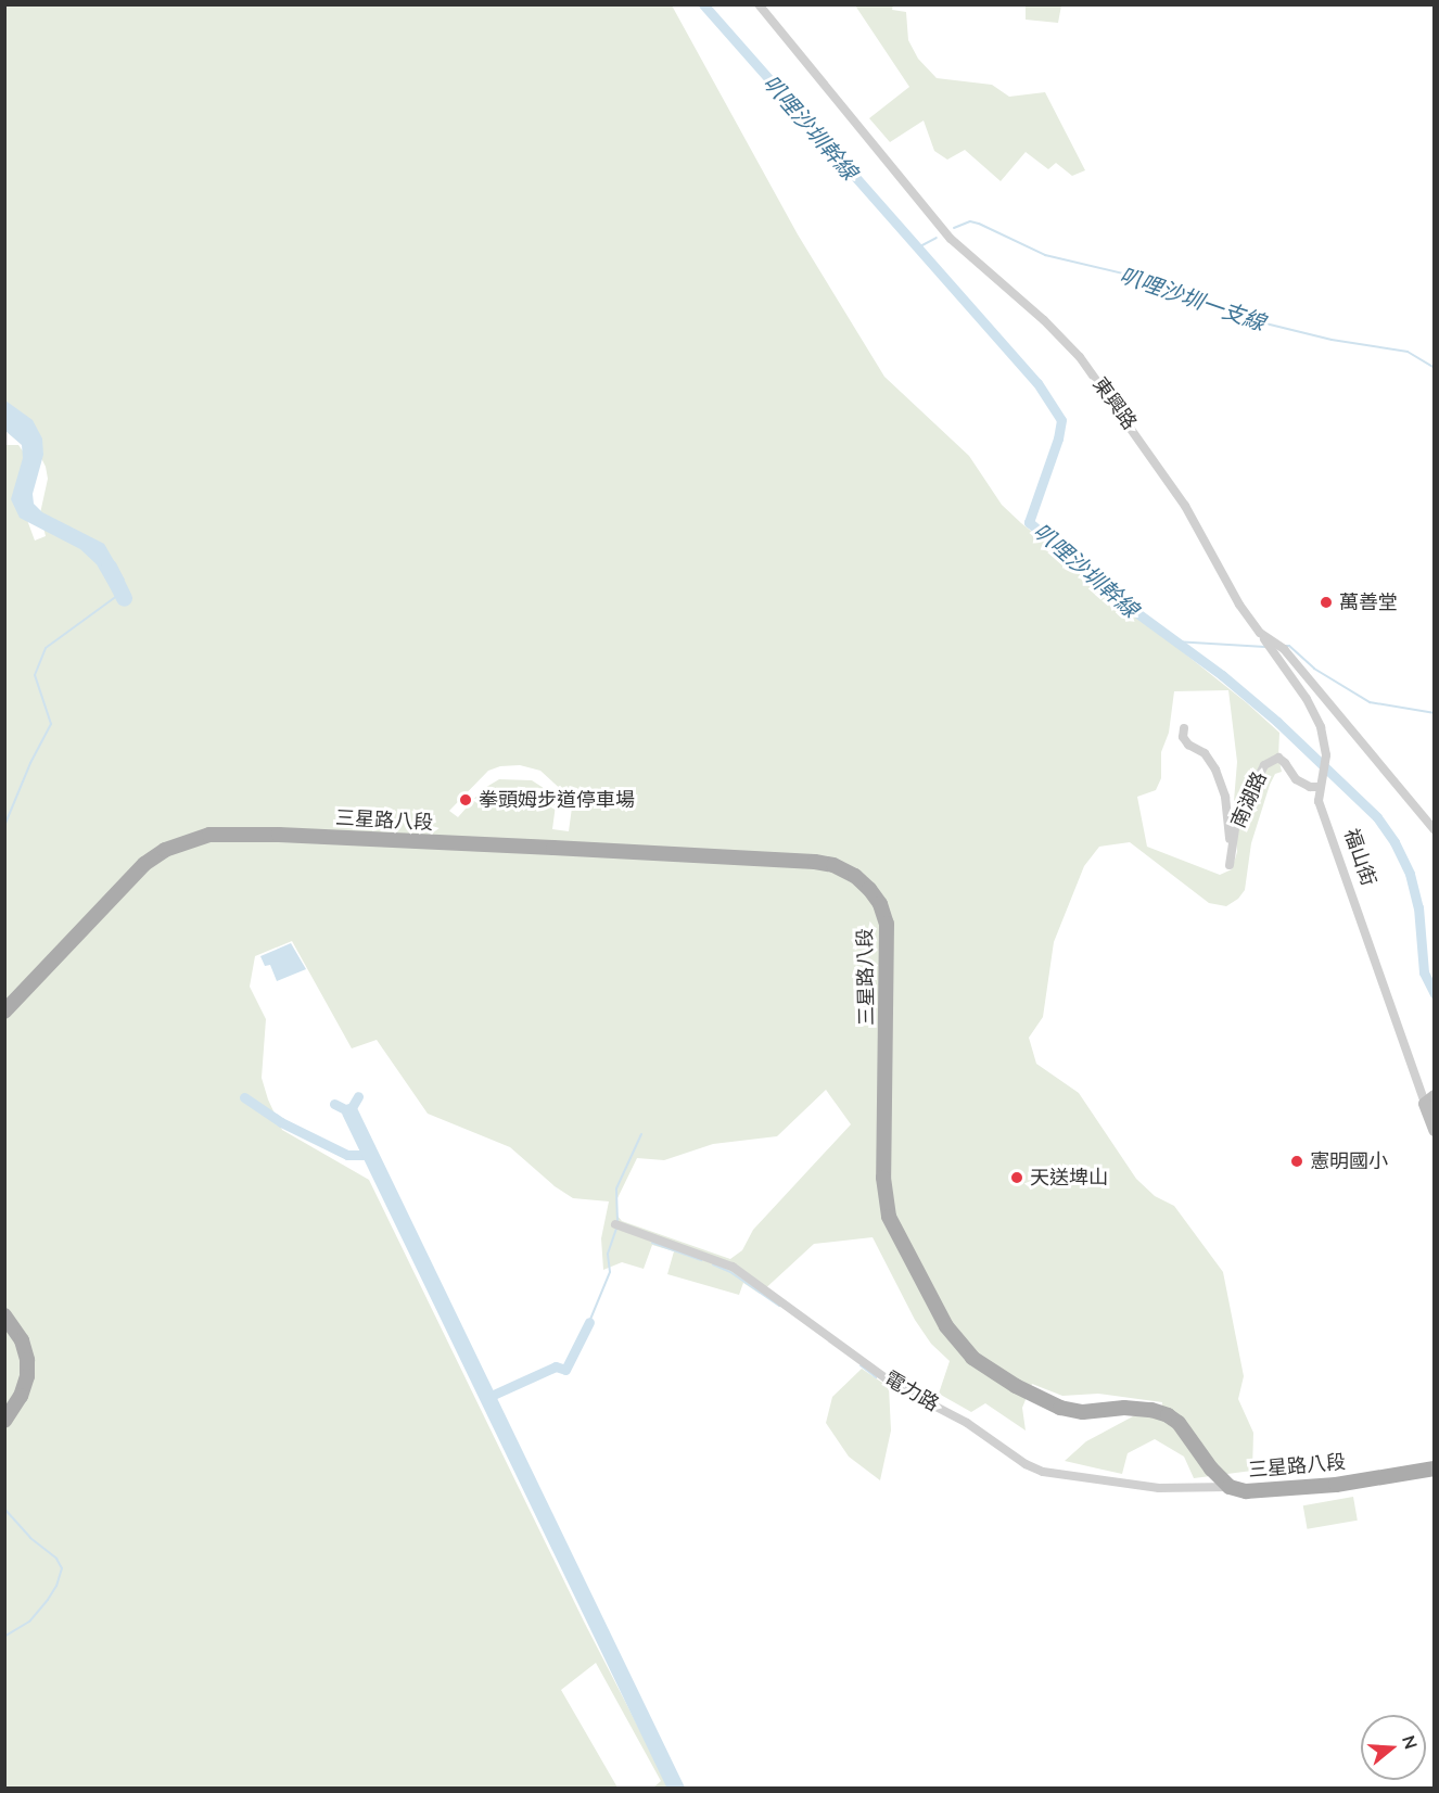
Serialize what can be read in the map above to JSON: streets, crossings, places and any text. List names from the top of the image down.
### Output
{
  "streets": {
    "main road": ["三星路八段"],
    "street": [
      "東興路",
      "南湖路",
      "福山街",
      "電力路"
    ]
  },
  "crossings": [
    ["東興路", "福山街"],
    ["南湖路", "福山街"],
    ["三星路八段", "電力路"]
  ],
  "water": ["叭哩沙圳幹線", "叭哩沙圳一支線"],
  "places": [
    "萬善堂",
    "拳頭姆步道停車場",
    "憲明國小",
    "天送埤山"
  ],
  "north": "right"
}
